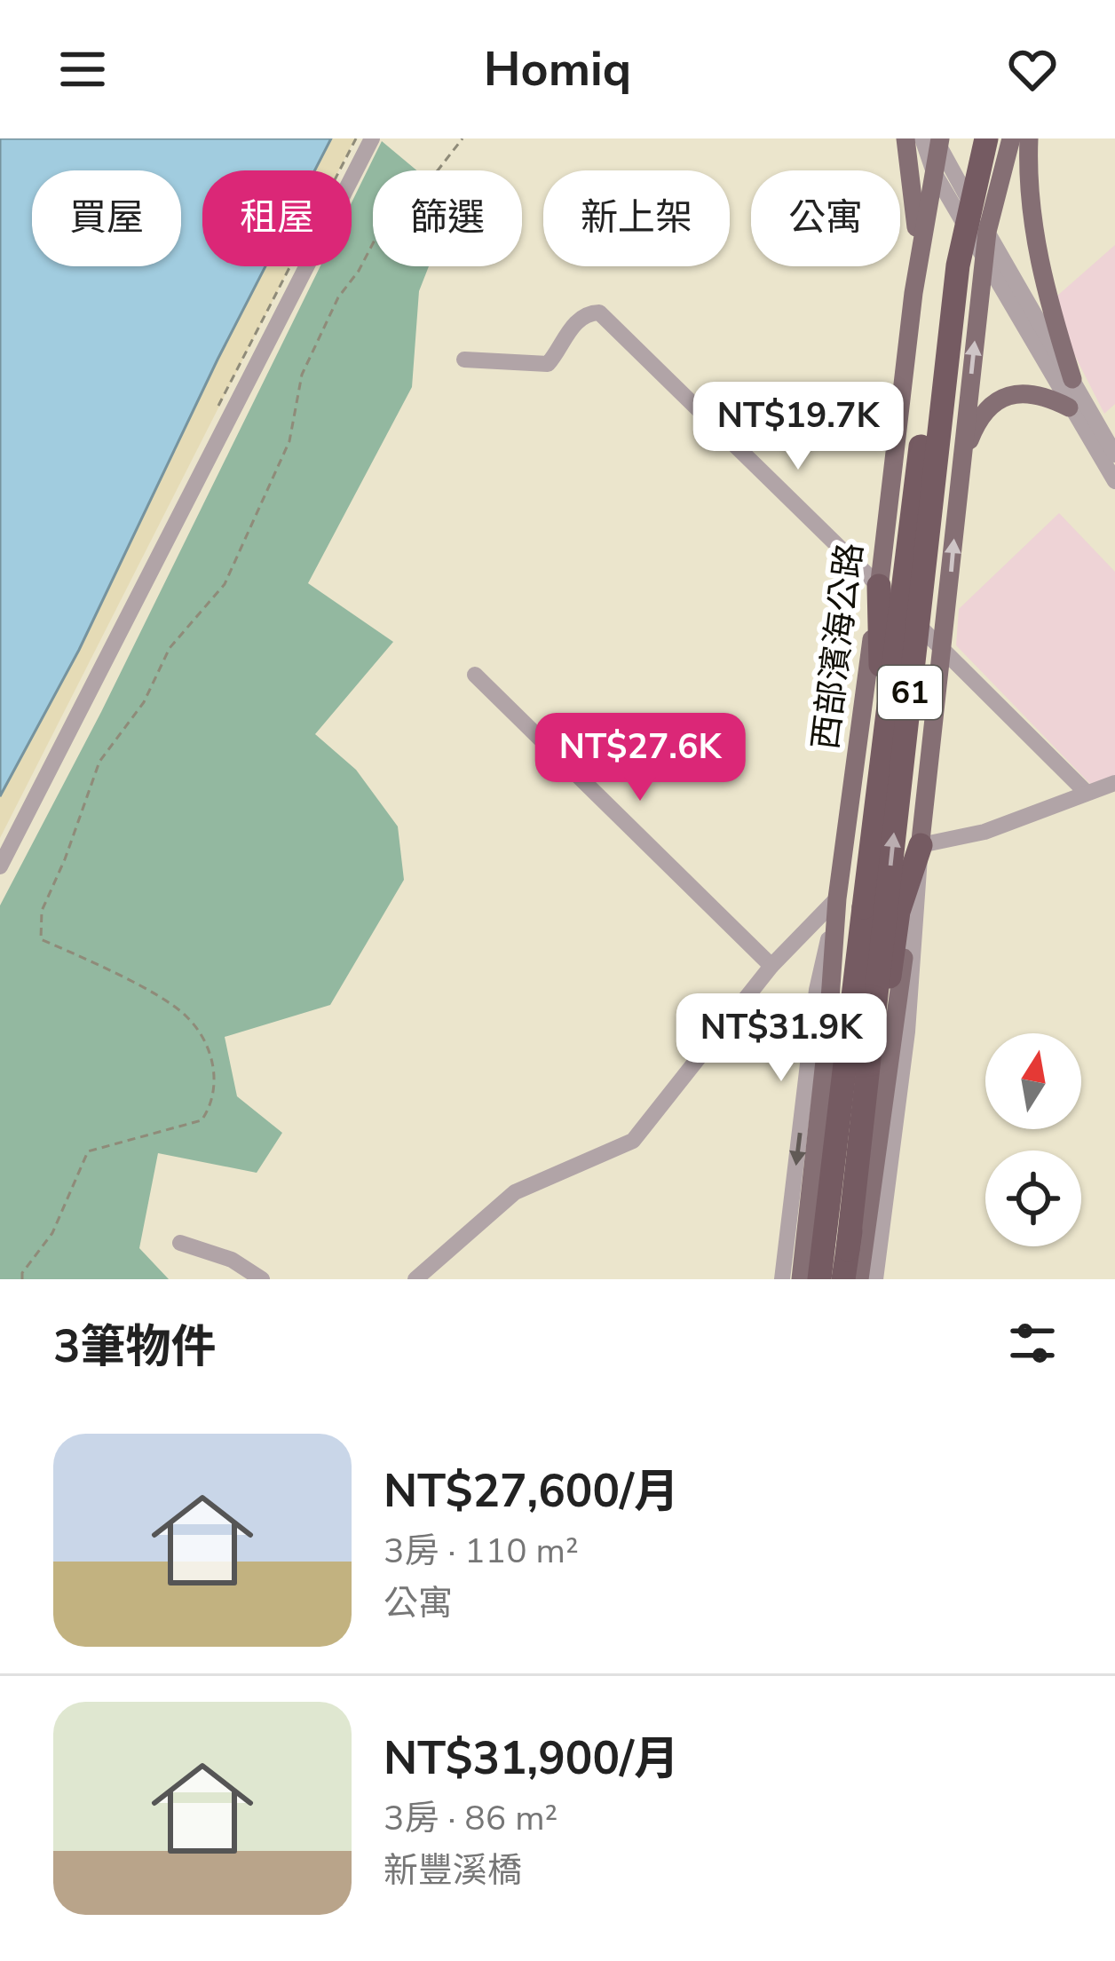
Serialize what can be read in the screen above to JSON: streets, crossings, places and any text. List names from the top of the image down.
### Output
{
  "streets": {
    "highway": ["61"],
    "main road": ["西部濱海公路"]
  },
  "north": "top",
  "page": {
    "header": "Homiq",
    "chip": [
      "買屋",
      "租屋",
      "篩選",
      "新上架",
      "公寓"
    ],
    "price": ["NT$19.7K", "NT$27.6K", "NT$31.9K"],
    "heading": "3筆物件",
    "list": [
      {
        "name": "NT$27,600/月",
        "note": "3房 · 110 m² · 公寓"
      },
      {
        "name": "NT$31,900/月",
        "note": "3房 · 86 m² · 新豐溪橋"
      }
    ]
  }
}
